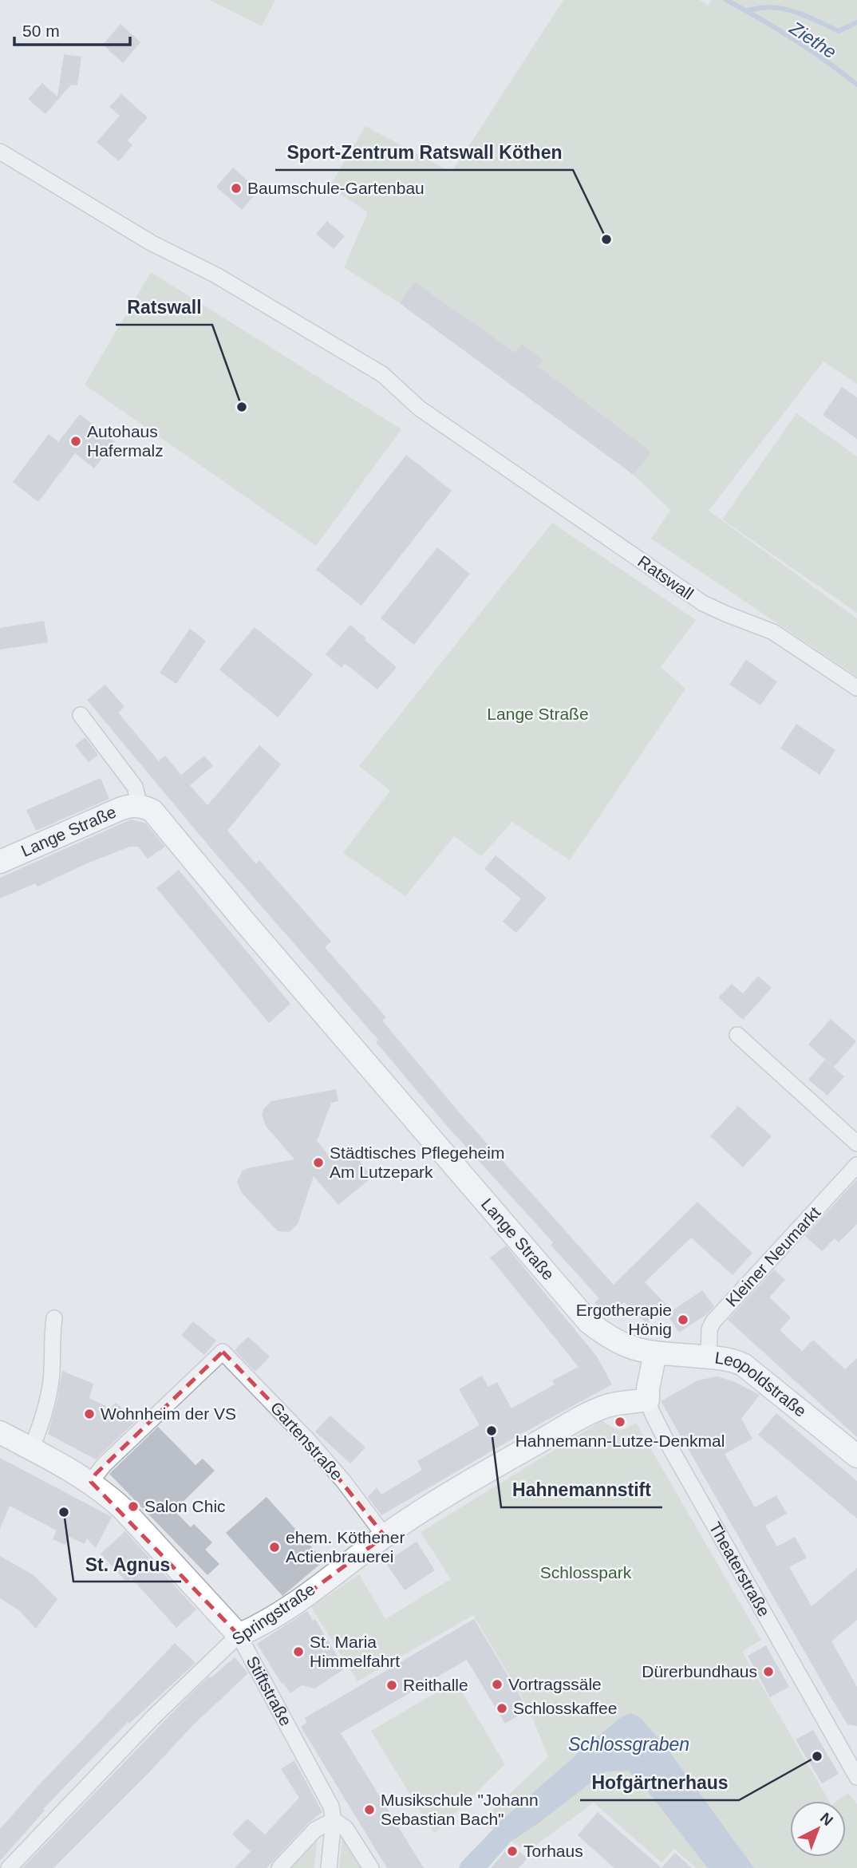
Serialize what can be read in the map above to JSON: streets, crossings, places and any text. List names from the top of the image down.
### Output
{
  "streets": {
    "main road": [
      "Lange Straße",
      "Leopoldstraße",
      "Theaterstraße",
      "Springstraße",
      "Stiftstraße"
    ],
    "street": ["Ratswall", "Kleiner Neumarkt", "Gartenstraße"]
  },
  "crossings": [
    ["Lange Straße", "Leopoldstraße"],
    ["Lange Straße", "Theaterstraße"],
    ["Kleiner Neumarkt", "Leopoldstraße"],
    ["Leopoldstraße", "Theaterstraße"],
    ["Gartenstraße", "Springstraße"],
    ["Gartenstraße", "Stiftstraße"],
    ["Theaterstraße", "Springstraße"],
    ["Springstraße", "Stiftstraße"]
  ],
  "water": ["Ziethe", "Schlossgraben"],
  "parks": ["Lange Straße", "Schlosspark"],
  "places": [
    "Baumschule-Gartenbau",
    "Sport-Zentrum Ratswall Köthen",
    "Ratswall",
    "Autohaus Hafermalz",
    "Städtisches Pflegeheim Am Lutzepark",
    "Ergotherapie Hönig",
    "Wohnheim der VS",
    "Hahnemann-Lutze-Denkmal",
    "Hahnemannstift",
    "Salon Chic",
    "St. Agnus",
    "ehem. Köthener Actienbrauerei",
    "St. Maria Himmelfahrt",
    "Dürerbundhaus",
    "Vortragssäle",
    "Reithalle",
    "Schlosskaffee",
    "Hofgärtnerhaus",
    "Musikschule \"Johann Sebastian Bach\"",
    "Torhaus"
  ],
  "scale_bar": "50 m",
  "north": "top right"
}
